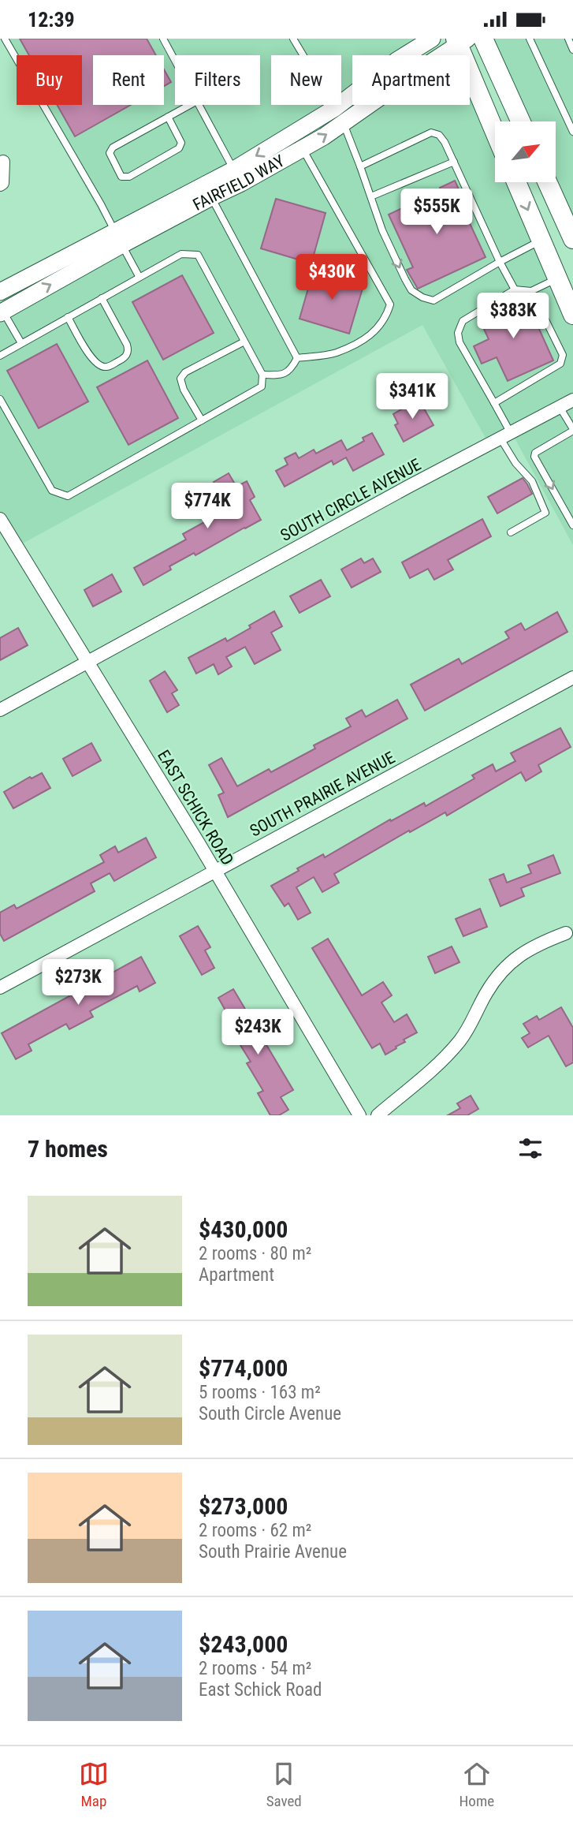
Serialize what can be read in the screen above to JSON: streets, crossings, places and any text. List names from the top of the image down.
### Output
{
  "streets": {
    "street": [
      "FAIRFIELD WAY",
      "SOUTH CIRCLE AVENUE",
      "SOUTH PRAIRIE AVENUE",
      "EAST SCHICK ROAD"
    ]
  },
  "crossings": [
    ["SOUTH CIRCLE AVENUE", "EAST SCHICK ROAD"],
    ["SOUTH PRAIRIE AVENUE", "EAST SCHICK ROAD"]
  ],
  "north": "top right",
  "page": {
    "status": "12:39",
    "chip": [
      "Buy",
      "Rent",
      "Filters",
      "New",
      "Apartment"
    ],
    "price": [
      "$555K",
      "$430K",
      "$383K",
      "$341K",
      "$774K",
      "$273K",
      "$243K"
    ],
    "heading": "7 homes",
    "list": [
      {
        "name": "$430,000",
        "note": "2 rooms · 80 m² · Apartment"
      },
      {
        "name": "$774,000",
        "note": "5 rooms · 163 m² · South Circle Avenue"
      },
      {
        "name": "$273,000",
        "note": "2 rooms · 62 m² · South Prairie Avenue"
      },
      {
        "name": "$243,000",
        "note": "2 rooms · 54 m² · East Schick Road"
      }
    ],
    "tabs": ["Map", "Saved", "Home"]
  }
}
